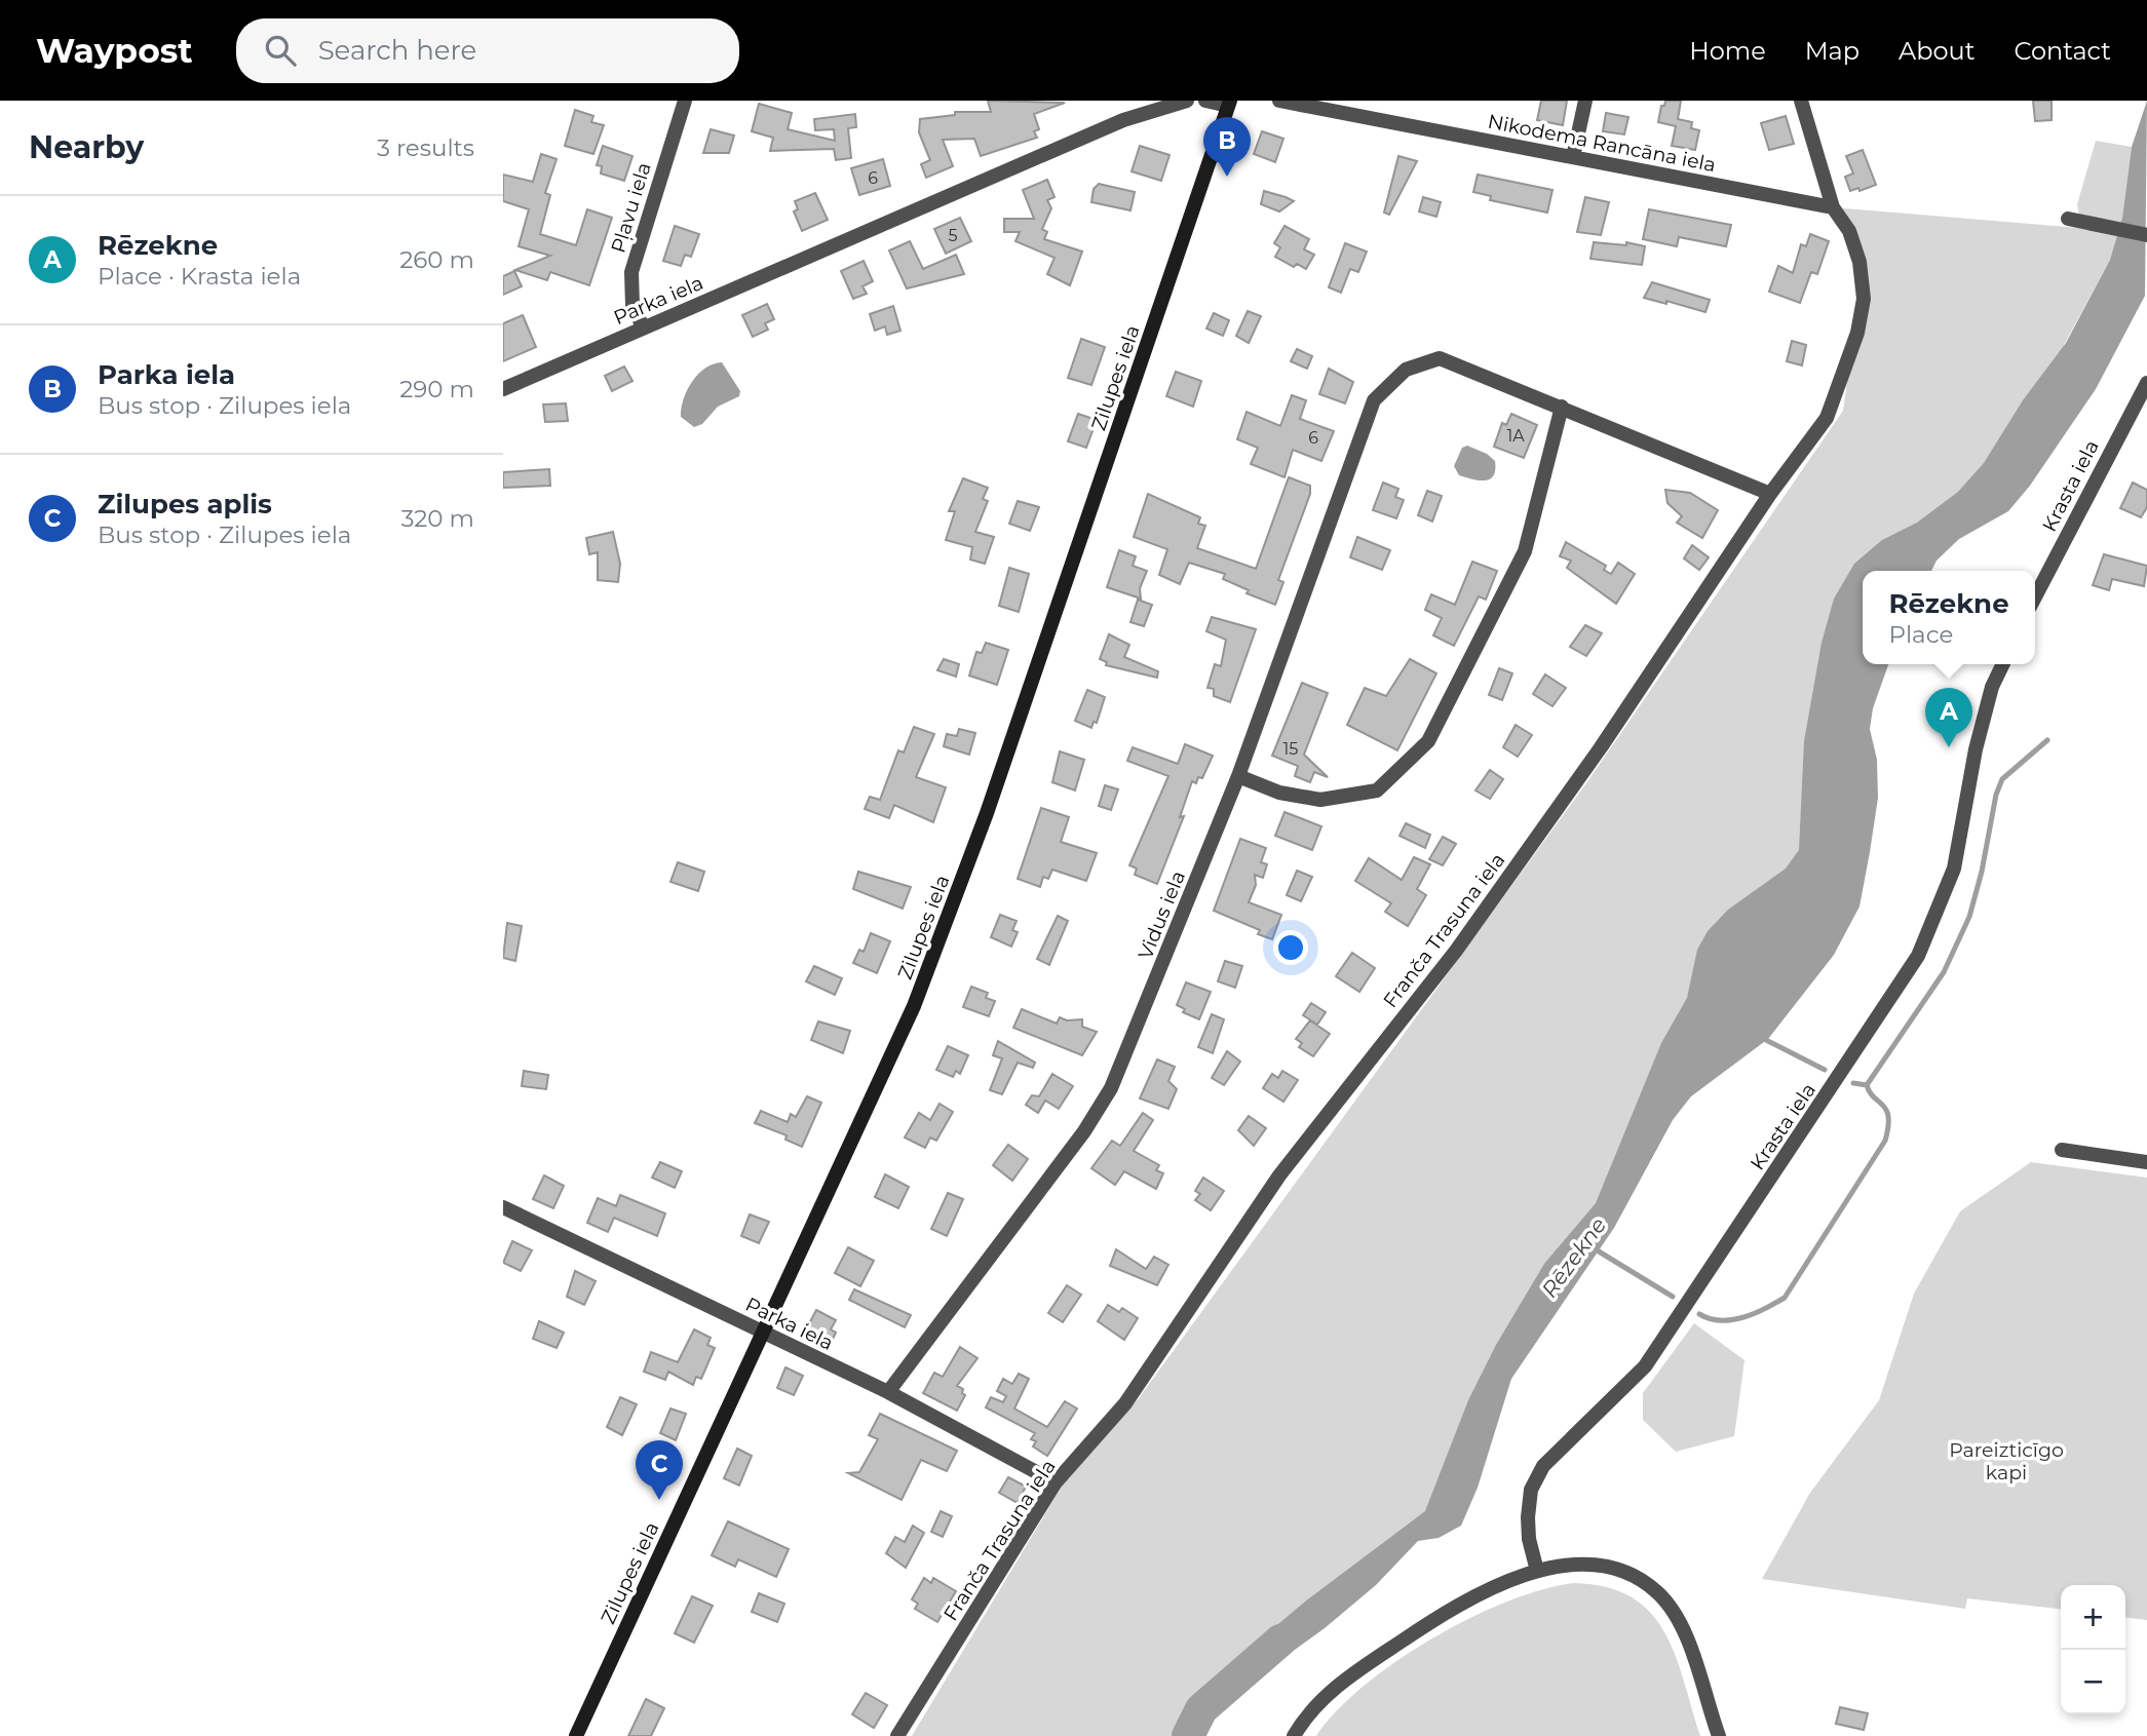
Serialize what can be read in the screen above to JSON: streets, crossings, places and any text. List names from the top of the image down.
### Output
{
  "streets": {
    "main road": ["Zilupes iela"],
    "street": [
      "Nikodema Rancāna iela",
      "Pļavu iela",
      "Parka iela",
      "Krasta iela",
      "Vidus iela",
      "Franča Trasuna iela"
    ]
  },
  "crossings": [
    ["Nikodema Rancāna iela", "Franča Trasuna iela"],
    ["Pļavu iela", "Parka iela"],
    ["Parka iela", "Zilupes iela"],
    ["Parka iela", "Vidus iela"],
    ["Parka iela", "Franča Trasuna iela"]
  ],
  "water": ["Rēzekne"],
  "parks": ["Pareizticīgo kapi"],
  "house_numbers": [
    "6",
    "5",
    "1A",
    "6",
    "15"
  ],
  "page": {
    "header": "Waypost",
    "search": "Search here",
    "nav": [
      "Home",
      "Map",
      "About",
      "Contact"
    ],
    "heading": ["Nearby", "3 results"],
    "pins": ["B", "A", "C"],
    "list": [
      {
        "mark": "A",
        "name": "Rēzekne",
        "note": "Place · Krasta iela",
        "value": "260 m"
      },
      {
        "mark": "B",
        "name": "Parka iela",
        "note": "Bus stop · Zilupes iela",
        "value": "290 m"
      },
      {
        "mark": "C",
        "name": "Zilupes aplis",
        "note": "Bus stop · Zilupes iela",
        "value": "320 m"
      }
    ],
    "popup": ["Rēzekne", "Place"],
    "map_buttons": ["+", "−"]
  }
}
